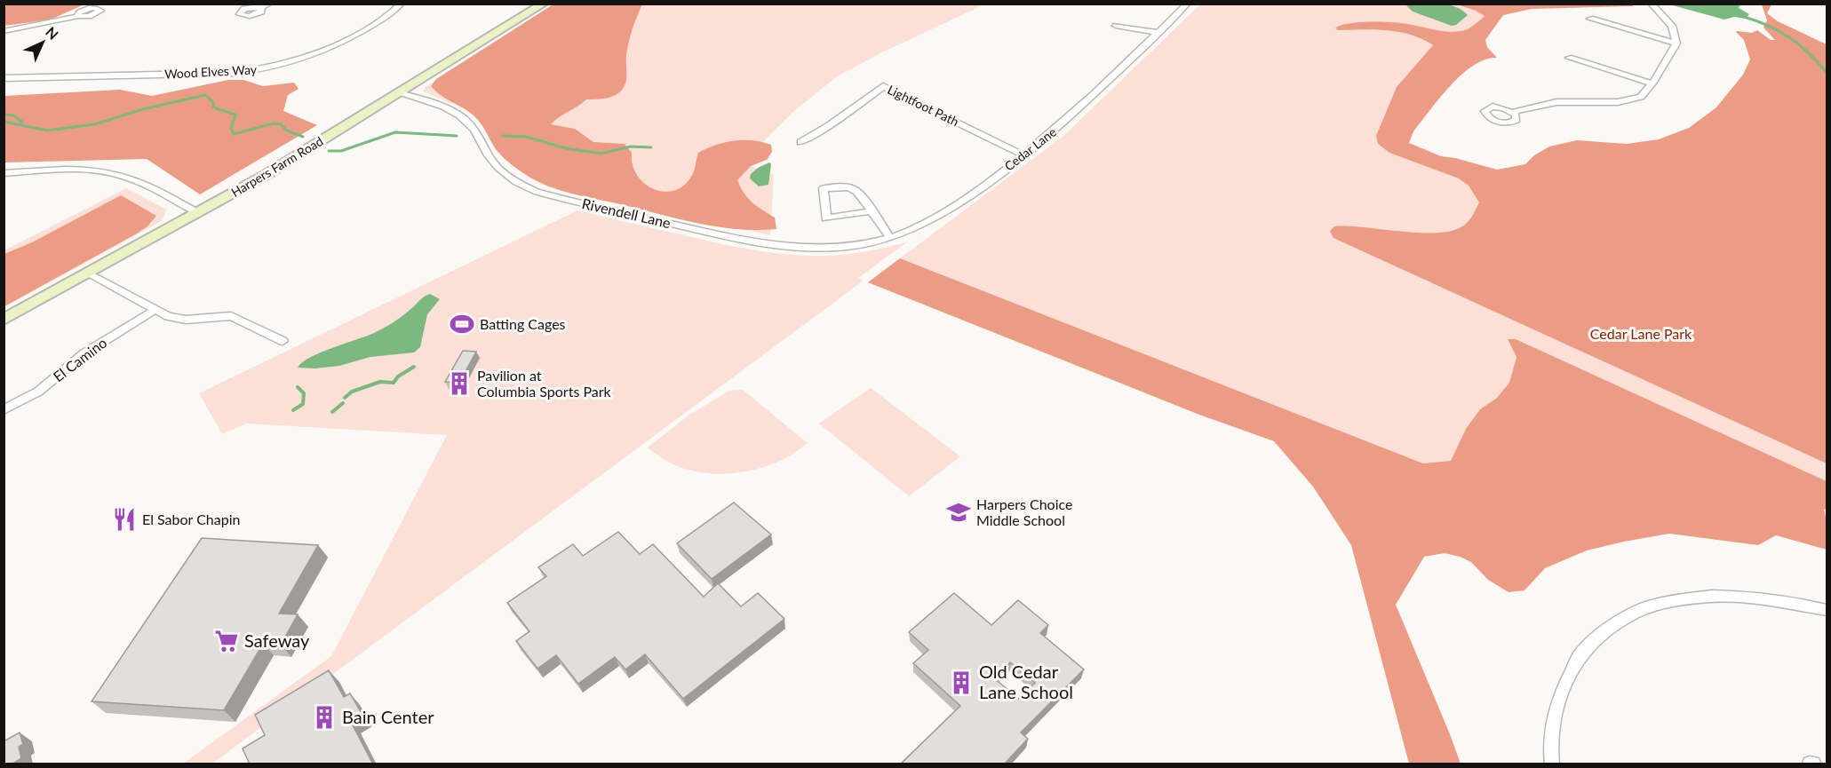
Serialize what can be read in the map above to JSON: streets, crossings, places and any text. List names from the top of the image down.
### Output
{
  "streets": {
    "main road": ["Harpers Farm Road"],
    "street": [
      "Wood Elves Way",
      "Lightfoot Path",
      "Cedar Lane",
      "Rivendell Lane",
      "El Camino"
    ]
  },
  "crossings": [
    ["Lightfoot Path", "Cedar Lane"],
    ["Cedar Lane", "Rivendell Lane"],
    ["Harpers Farm Road", "Rivendell Lane"]
  ],
  "parks": ["Cedar Lane Park"],
  "places": {
    "sports": ["Batting Cages"],
    "building": ["Pavilion at Columbia Sports Park", "Old Cedar Lane School", "Bain Center"],
    "school or university": ["Harpers Choice Middle School"],
    "restaurant": ["El Sabor Chapin"],
    "supermarket": ["Safeway"]
  },
  "north": "top right"
}
